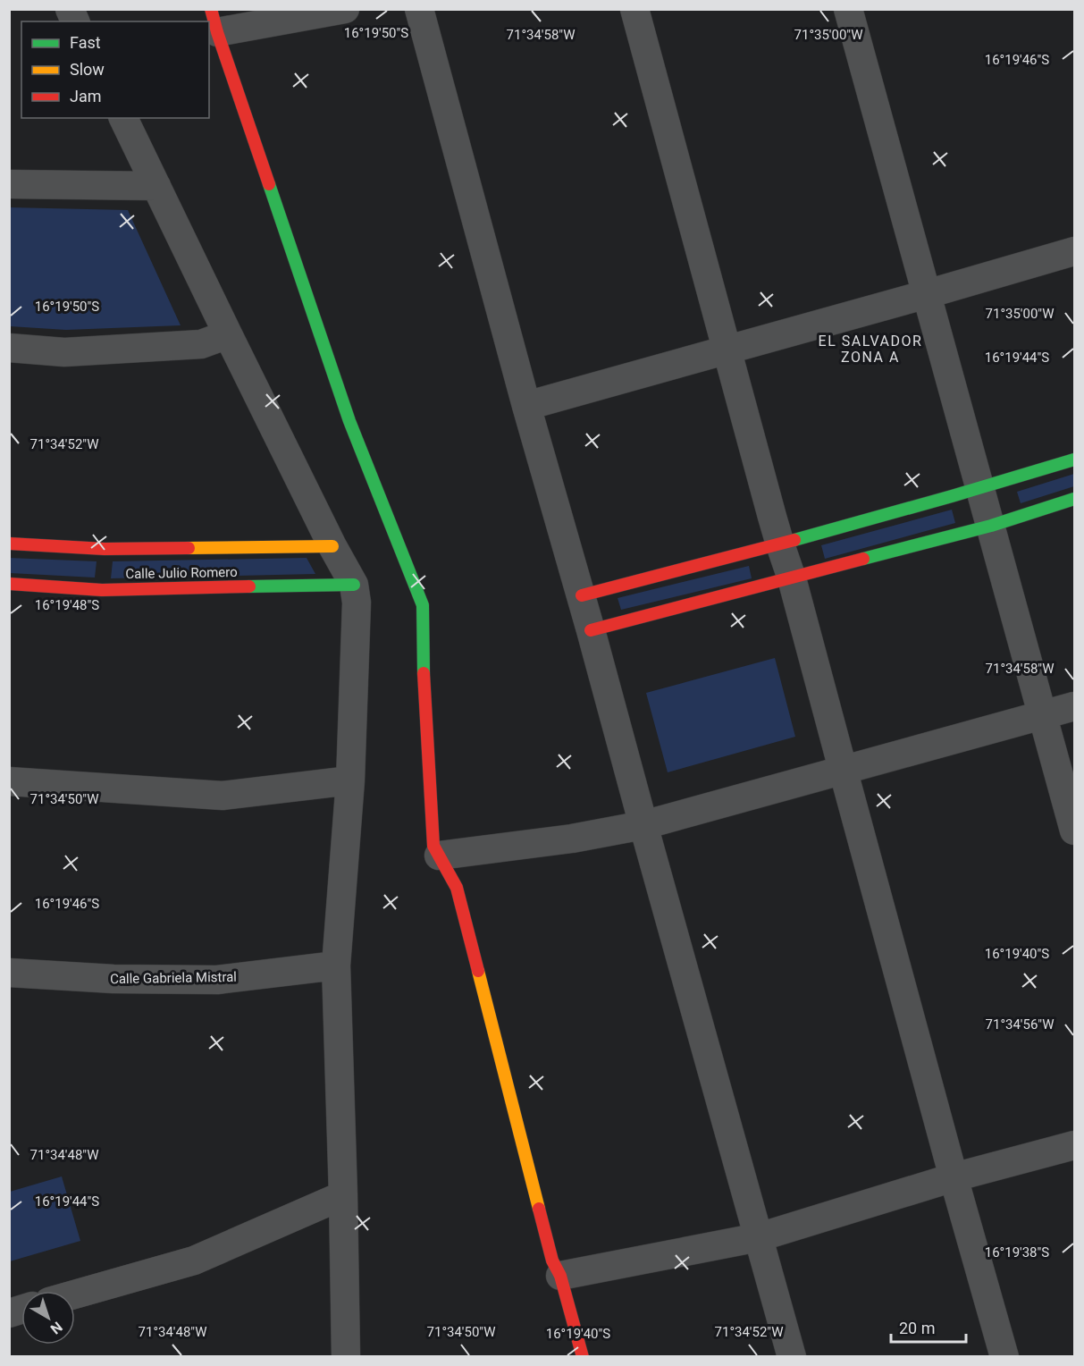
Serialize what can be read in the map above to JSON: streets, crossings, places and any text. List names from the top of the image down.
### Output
{
  "streets": {
    "street": ["Calle Julio Romero", "Calle Gabriela Mistral"]
  },
  "districts": ["EL SALVADOR ZONA A"],
  "legend": ["Fast", "Slow", "Jam"],
  "scale_bar": "20 m",
  "north": "bottom right",
  "coordinates": [
    "16°19'50\"S",
    "71°34'58\"W",
    "71°35'00\"W",
    "16°19'46\"S",
    "16°19'44\"S",
    "71°34'52\"W",
    "16°19'48\"S",
    "71°34'50\"W",
    "16°19'40\"S",
    "71°34'56\"W",
    "71°34'48\"W",
    "16°19'38\"S"
  ]
}
